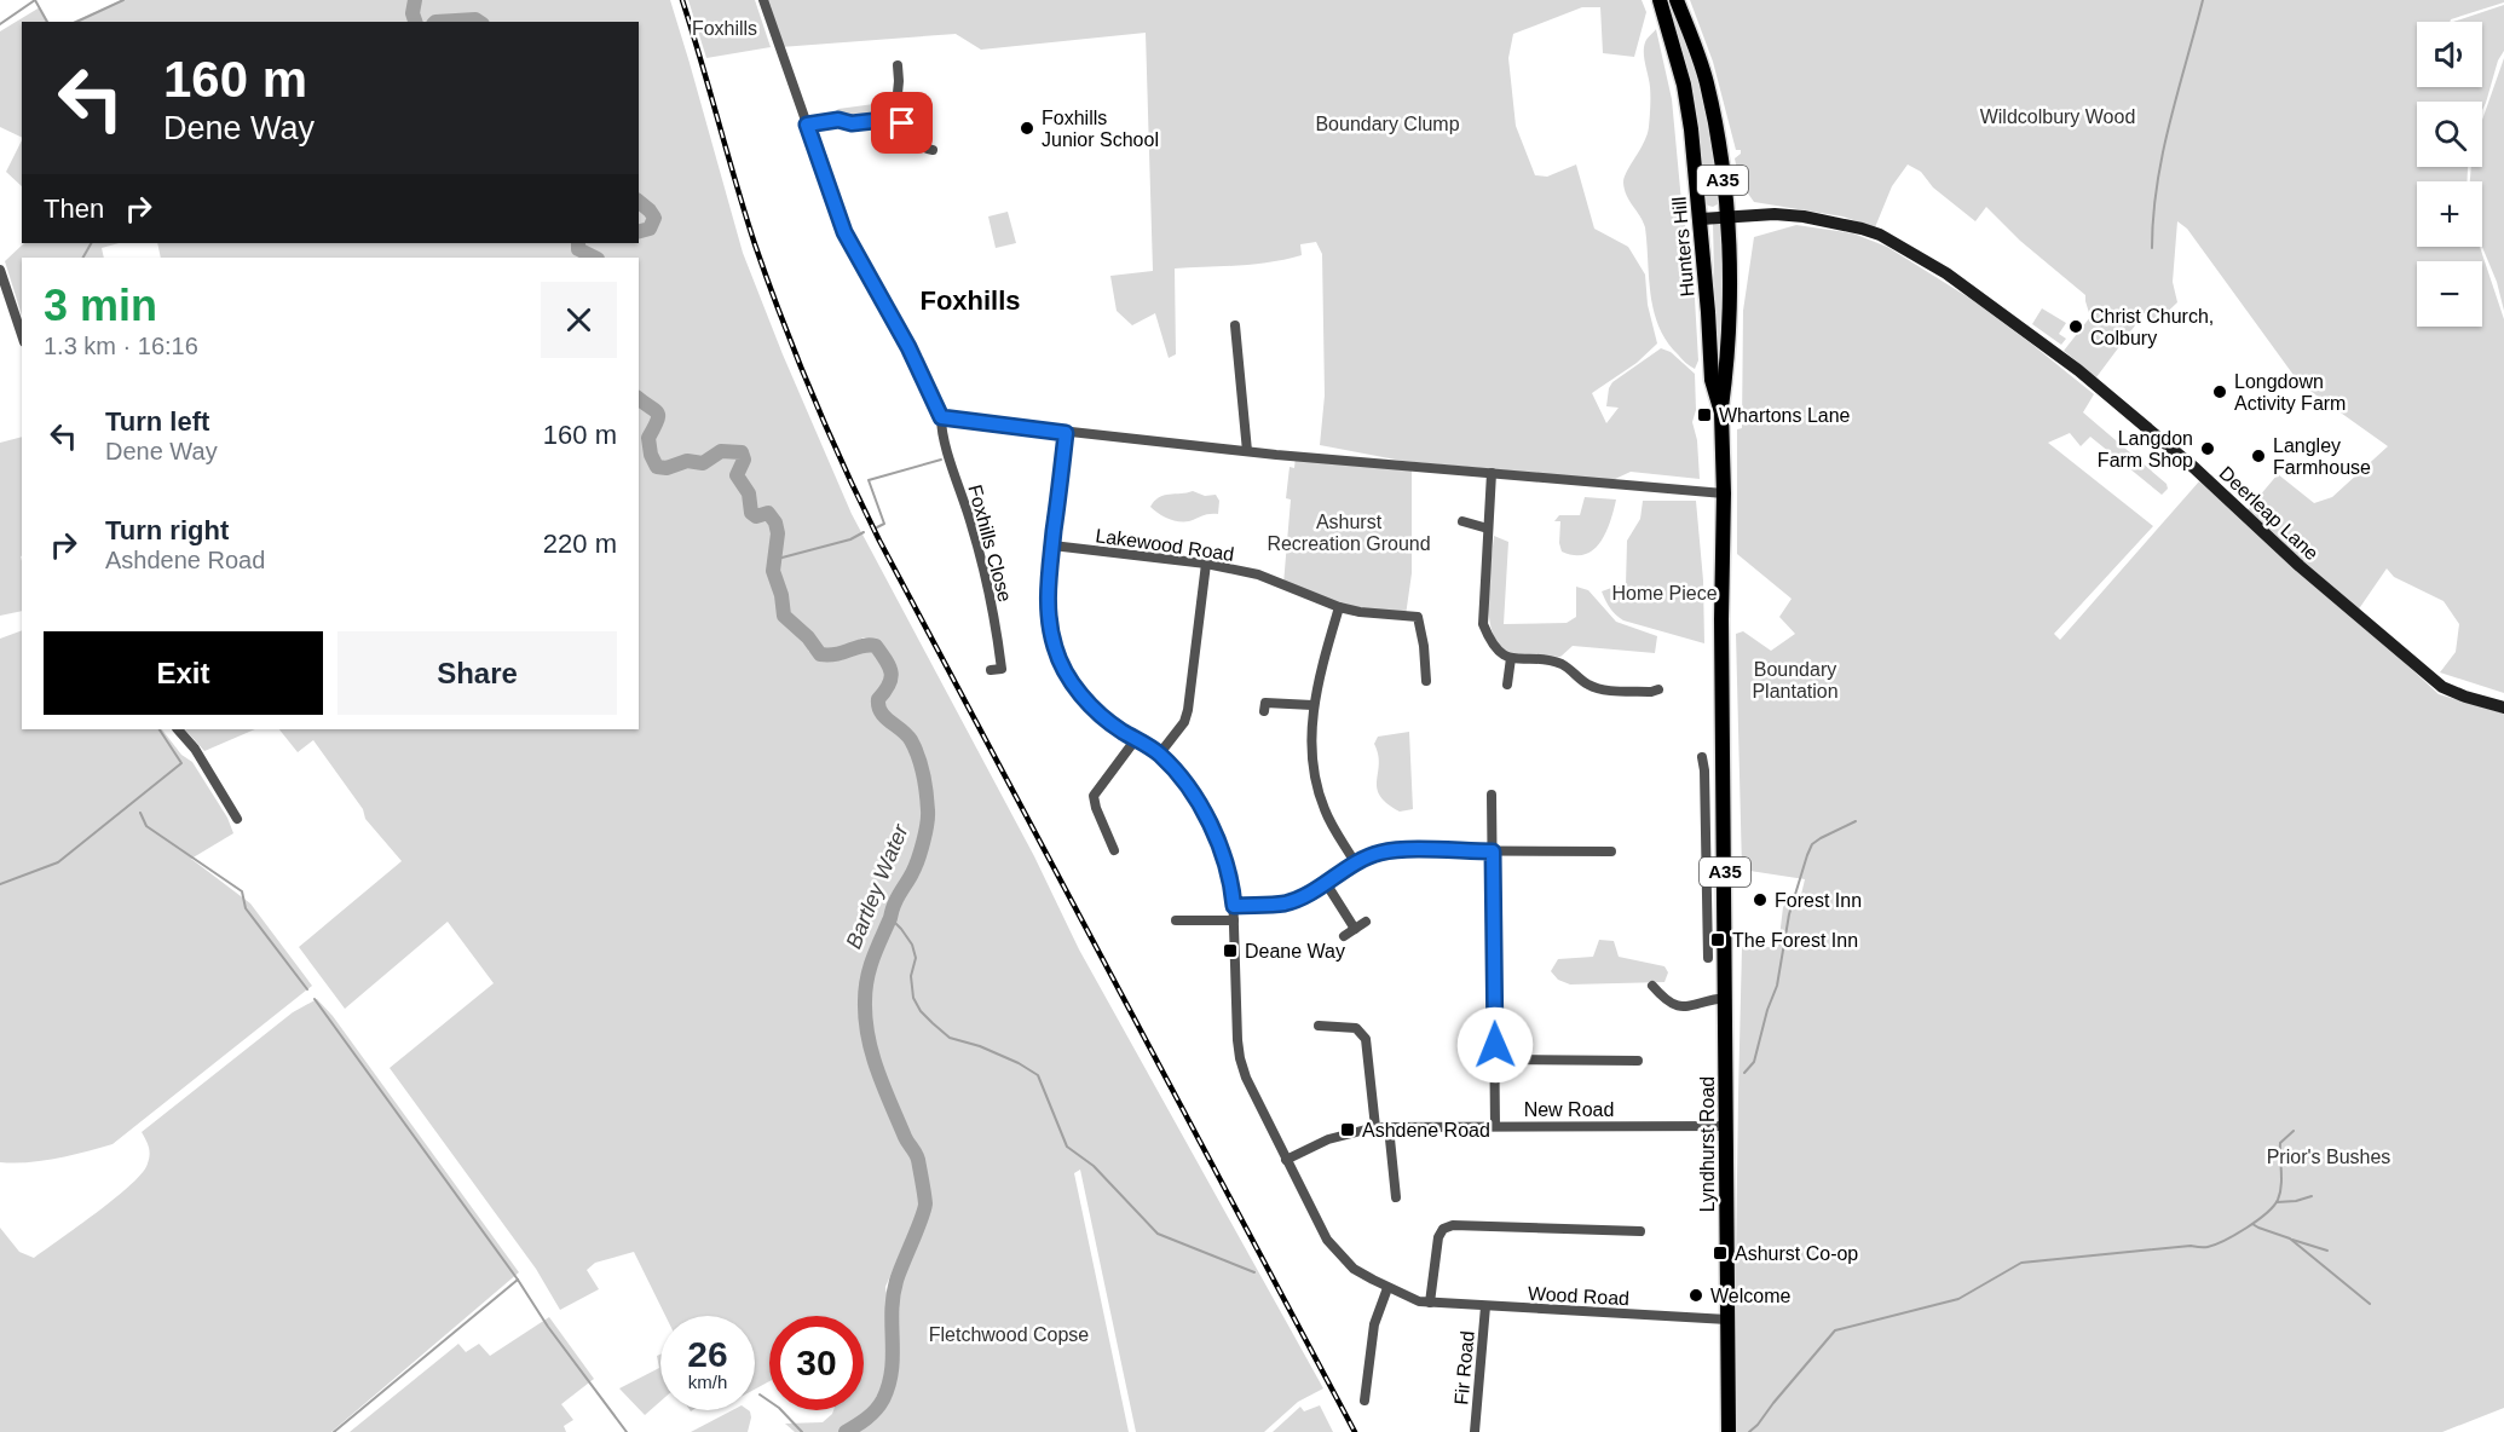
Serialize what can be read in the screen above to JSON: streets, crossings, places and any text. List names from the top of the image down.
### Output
{
  "streets": {
    "main road": ["A35", "Hunters Hill", "Lyndhurst Road"],
    "street": [
      "Deerleap Lane",
      "Foxhills Close",
      "Lakewood Road",
      "New Road",
      "Wood Road",
      "Fir Road"
    ]
  },
  "crossings": [
    ["Hunters Hill", "Deerleap Lane"],
    ["Hunters Hill", "Lyndhurst Road"],
    ["New Road", "Lyndhurst Road"],
    ["Lyndhurst Road", "Wood Road"],
    ["Wood Road", "Fir Road"]
  ],
  "districts": ["Foxhills"],
  "water": ["Bartley Water"],
  "parks": [
    "Foxhills",
    "Wildcolbury Wood",
    "Boundary Clump",
    "Ashurst Recreation Ground",
    "Home Piece",
    "Boundary Plantation",
    "Prior's Bushes",
    "Fletchwood Copse"
  ],
  "places": {
    "other": [
      "Foxhills Junior School",
      "Christ Church, Colbury",
      "Longdown Activity Farm",
      "Langdon Farm Shop",
      "Langley Farmhouse",
      "Forest Inn",
      "Welcome"
    ],
    "transit": [
      "Whartons Lane",
      "The Forest Inn",
      "Deane Way",
      "Ashdene Road",
      "Ashurst Co-op"
    ]
  },
  "page": {
    "map_buttons": ["+", "−"],
    "turn": ["160 m", "Dene Way"],
    "then": "Then",
    "heading": ["3 min", "1.3 km · 16:16"],
    "list": [
      {
        "name": "Turn left",
        "note": "Dene Way",
        "value": "160 m"
      },
      {
        "name": "Turn right",
        "note": "Ashdene Road",
        "value": "220 m"
      }
    ],
    "buttons": ["Exit", "Share"],
    "speed": "26 km/h",
    "limit": "30"
  }
}
